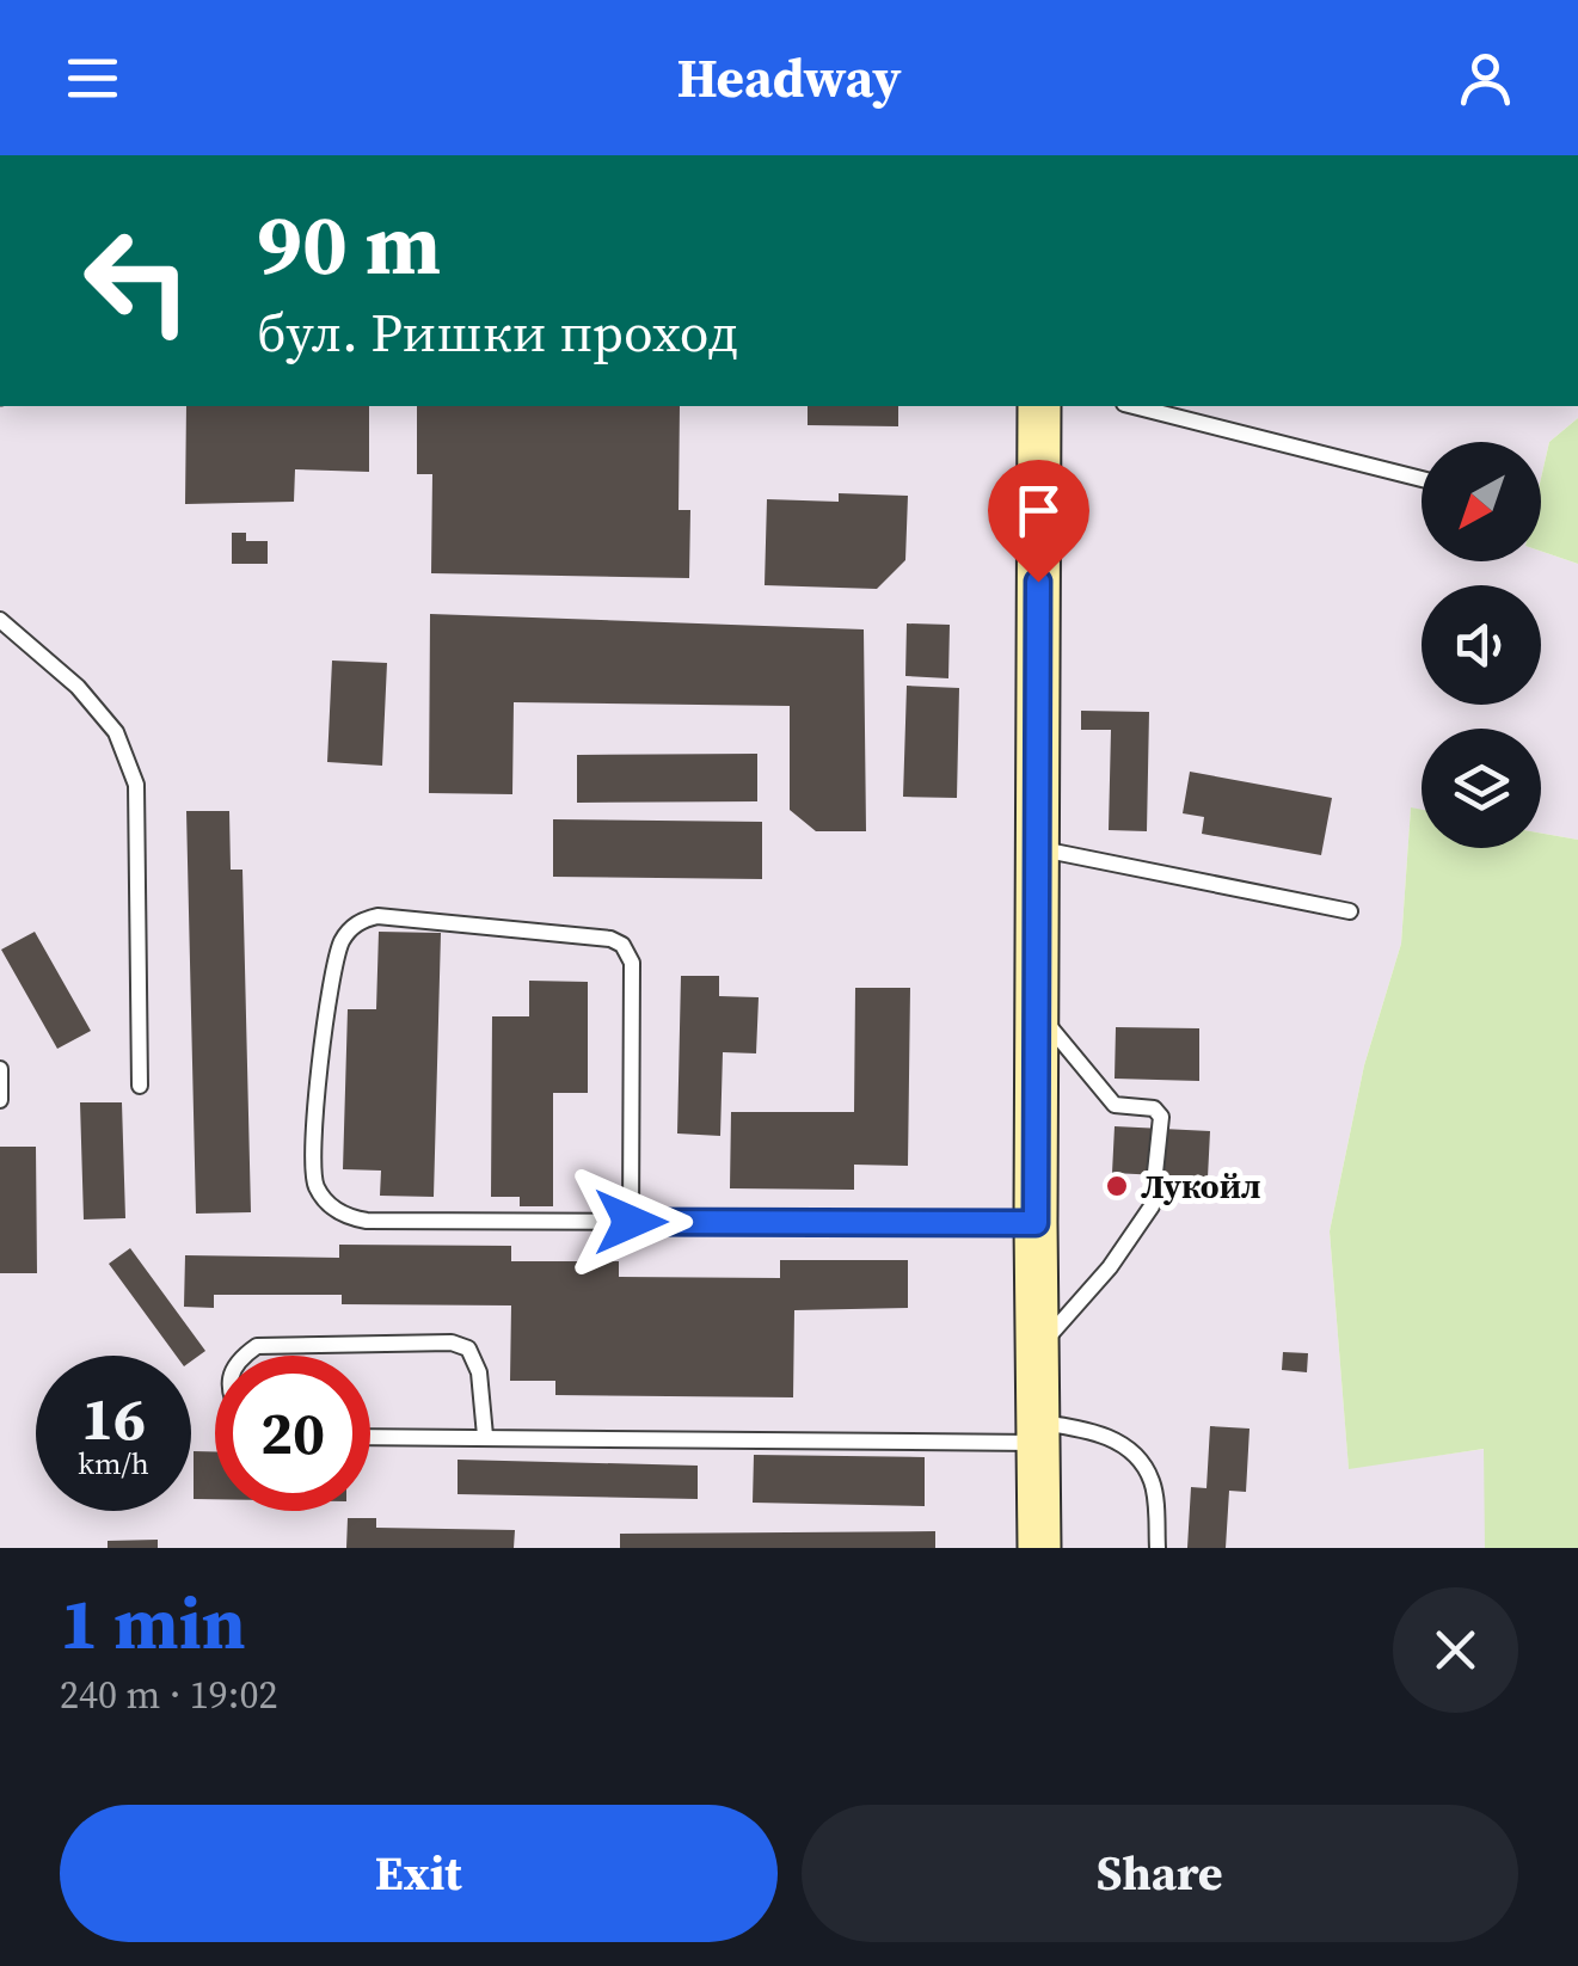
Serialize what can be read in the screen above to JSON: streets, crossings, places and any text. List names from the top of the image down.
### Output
{
  "places": ["Лукойл"],
  "north": "bottom left",
  "page": {
    "header": "Headway",
    "turn": ["90 m", "бул. Ришки проход"],
    "speed": "16 km/h",
    "limit": "20",
    "heading": ["1 min", "240 m · 19:02"],
    "buttons": ["Exit", "Share"]
  }
}
